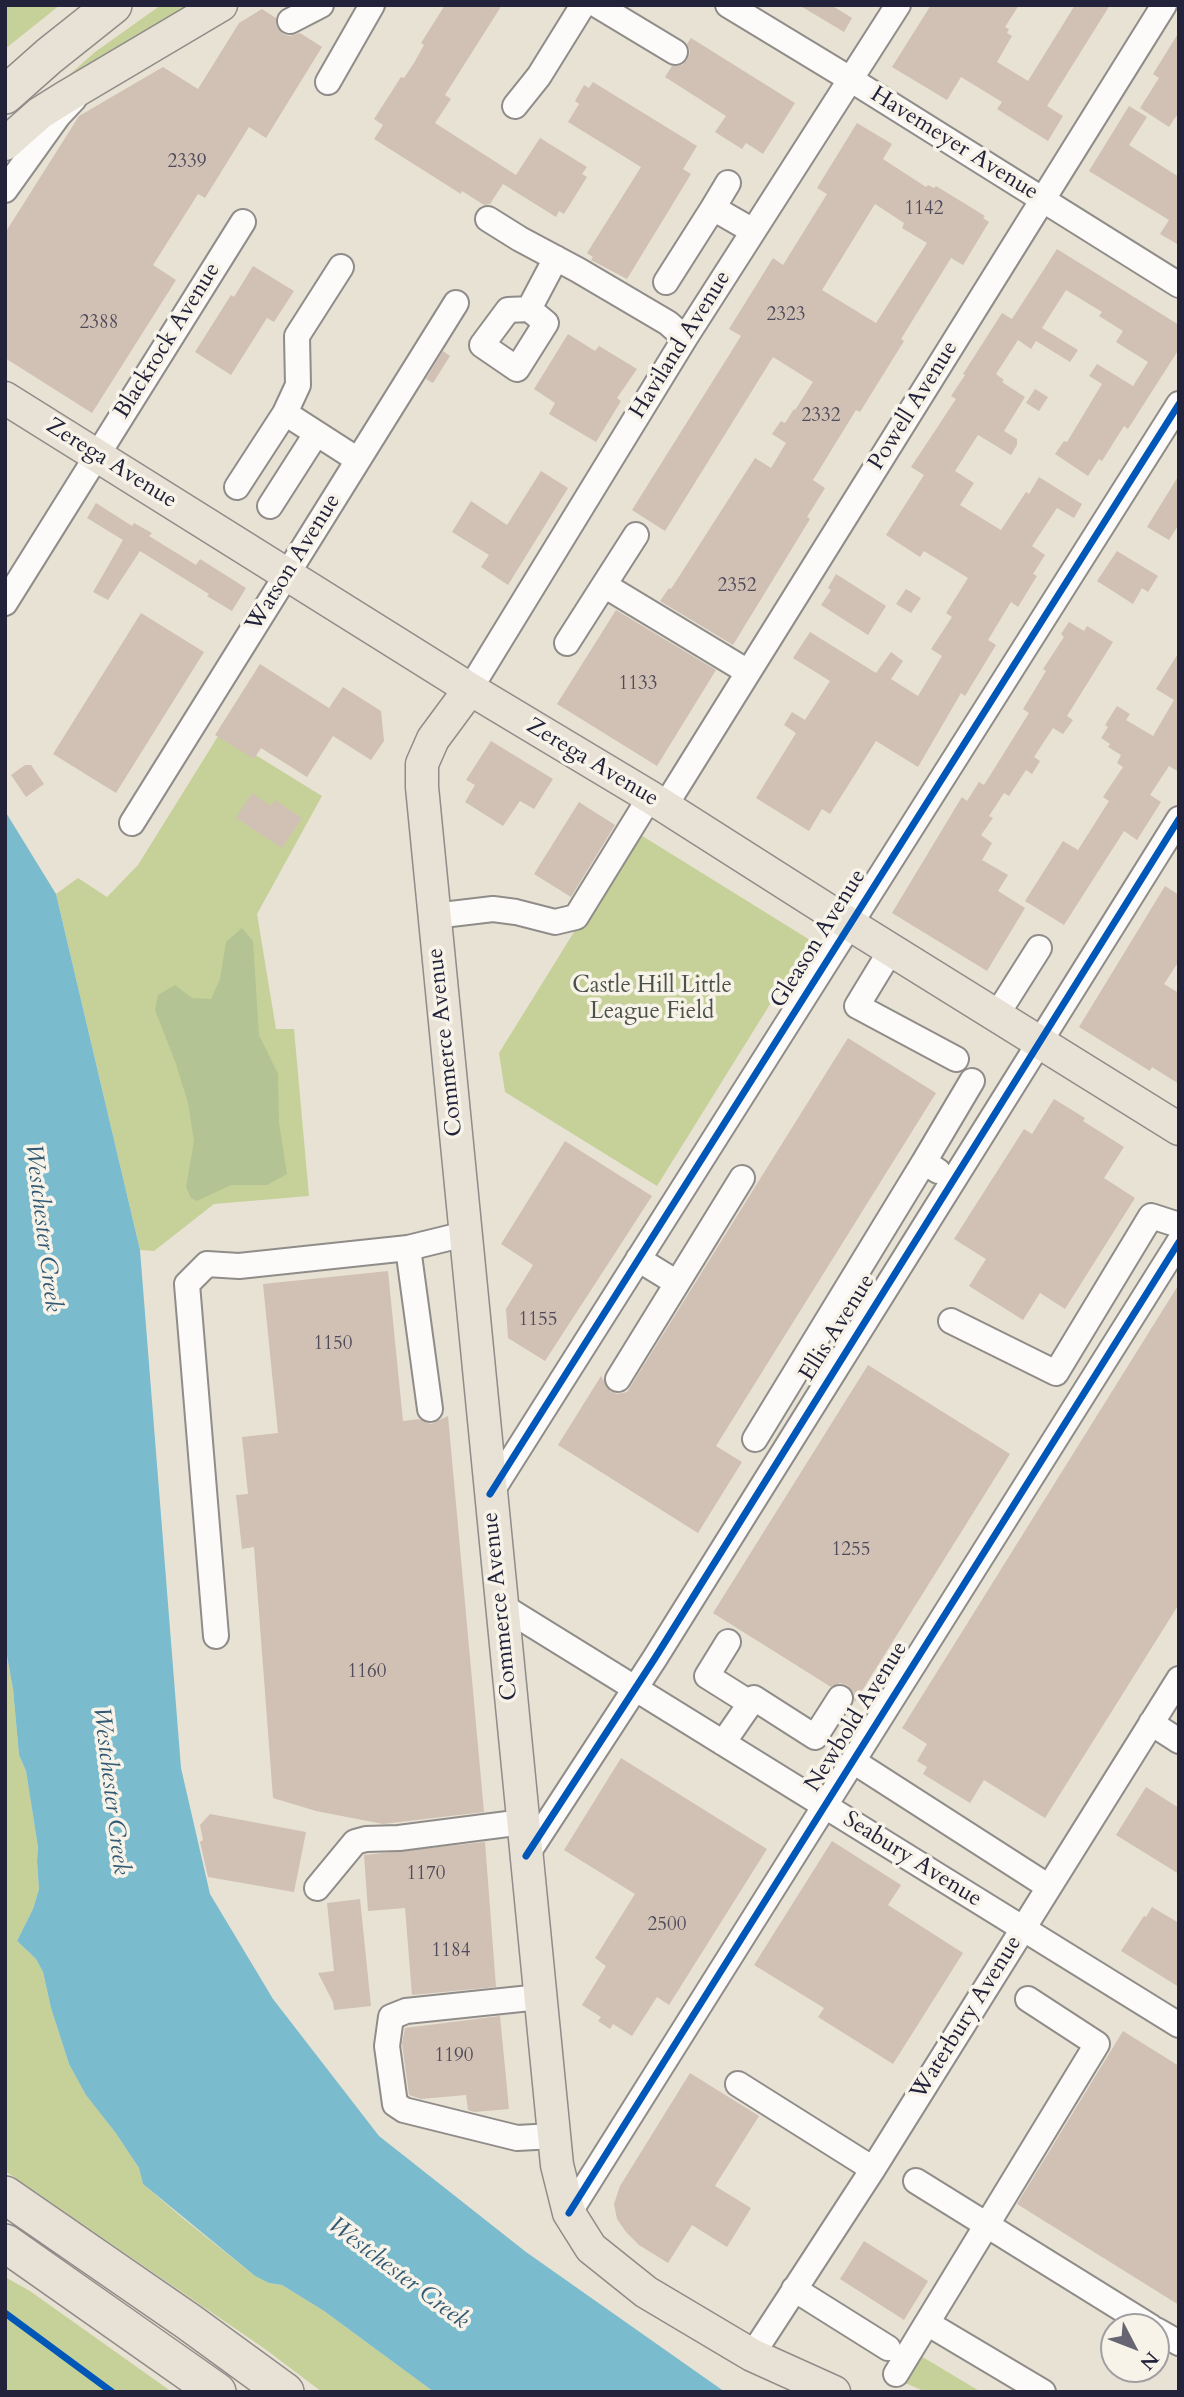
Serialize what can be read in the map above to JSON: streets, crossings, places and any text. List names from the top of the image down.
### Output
{
  "streets": {
    "main road": ["Zerega Avenue", "Commerce Avenue"],
    "street": [
      "Havemeyer Avenue",
      "Blackrock Avenue",
      "Haviland Avenue",
      "Powell Avenue",
      "Watson Avenue",
      "Gleason Avenue",
      "Ellis Avenue",
      "Newbold Avenue",
      "Seabury Avenue",
      "Waterbury Avenue"
    ]
  },
  "crossings": [
    ["Havemeyer Avenue", "Haviland Avenue"],
    ["Havemeyer Avenue", "Powell Avenue"],
    ["Blackrock Avenue", "Zerega Avenue"],
    ["Haviland Avenue", "Zerega Avenue"],
    ["Haviland Avenue", "Commerce Avenue"],
    ["Powell Avenue", "Zerega Avenue"],
    ["Powell Avenue", "Commerce Avenue"],
    ["Zerega Avenue", "Watson Avenue"],
    ["Zerega Avenue", "Gleason Avenue"],
    ["Zerega Avenue", "Commerce Avenue"],
    ["Zerega Avenue", "Ellis Avenue"],
    ["Gleason Avenue", "Commerce Avenue"],
    ["Commerce Avenue", "Ellis Avenue"],
    ["Commerce Avenue", "Newbold Avenue"],
    ["Commerce Avenue", "Seabury Avenue"],
    ["Commerce Avenue", "Waterbury Avenue"],
    ["Ellis Avenue", "Seabury Avenue"],
    ["Newbold Avenue", "Seabury Avenue"],
    ["Seabury Avenue", "Waterbury Avenue"]
  ],
  "water": ["Westchester Creek"],
  "parks": ["Castle Hill Little League Field"],
  "house_numbers": [
    "2339",
    "1142",
    "2323",
    "2388",
    "2332",
    "2352",
    "1133",
    "1155",
    "1150",
    "1255",
    "1160",
    "1170",
    "2500",
    "1184",
    "1190"
  ],
  "north": "bottom right"
}
